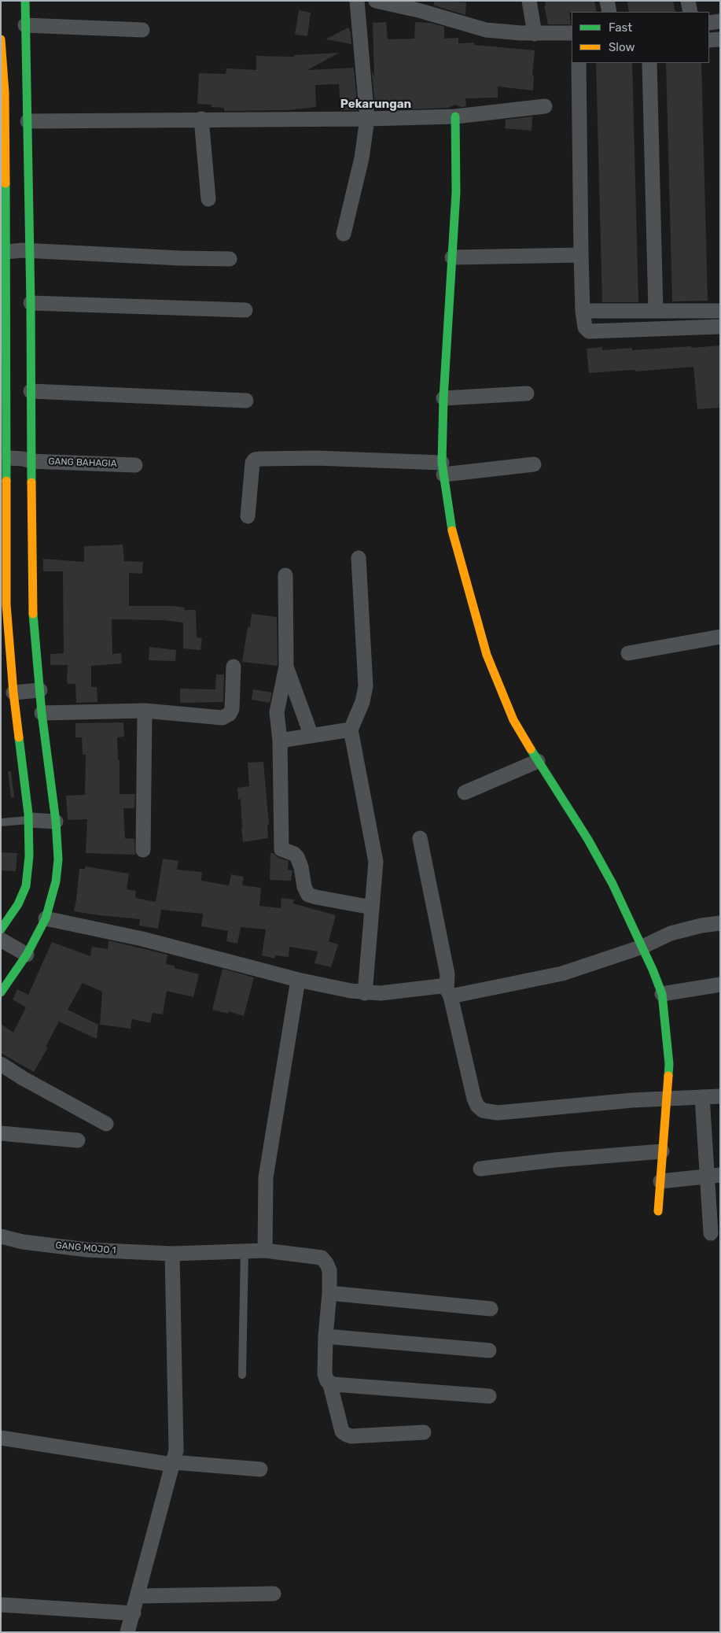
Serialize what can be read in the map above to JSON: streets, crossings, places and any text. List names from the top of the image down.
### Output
{
  "streets": {
    "street": ["GANG BAHAGIA", "GANG MOJO 1"]
  },
  "districts": ["Pekarungan"],
  "legend": ["Fast", "Slow"]
}
